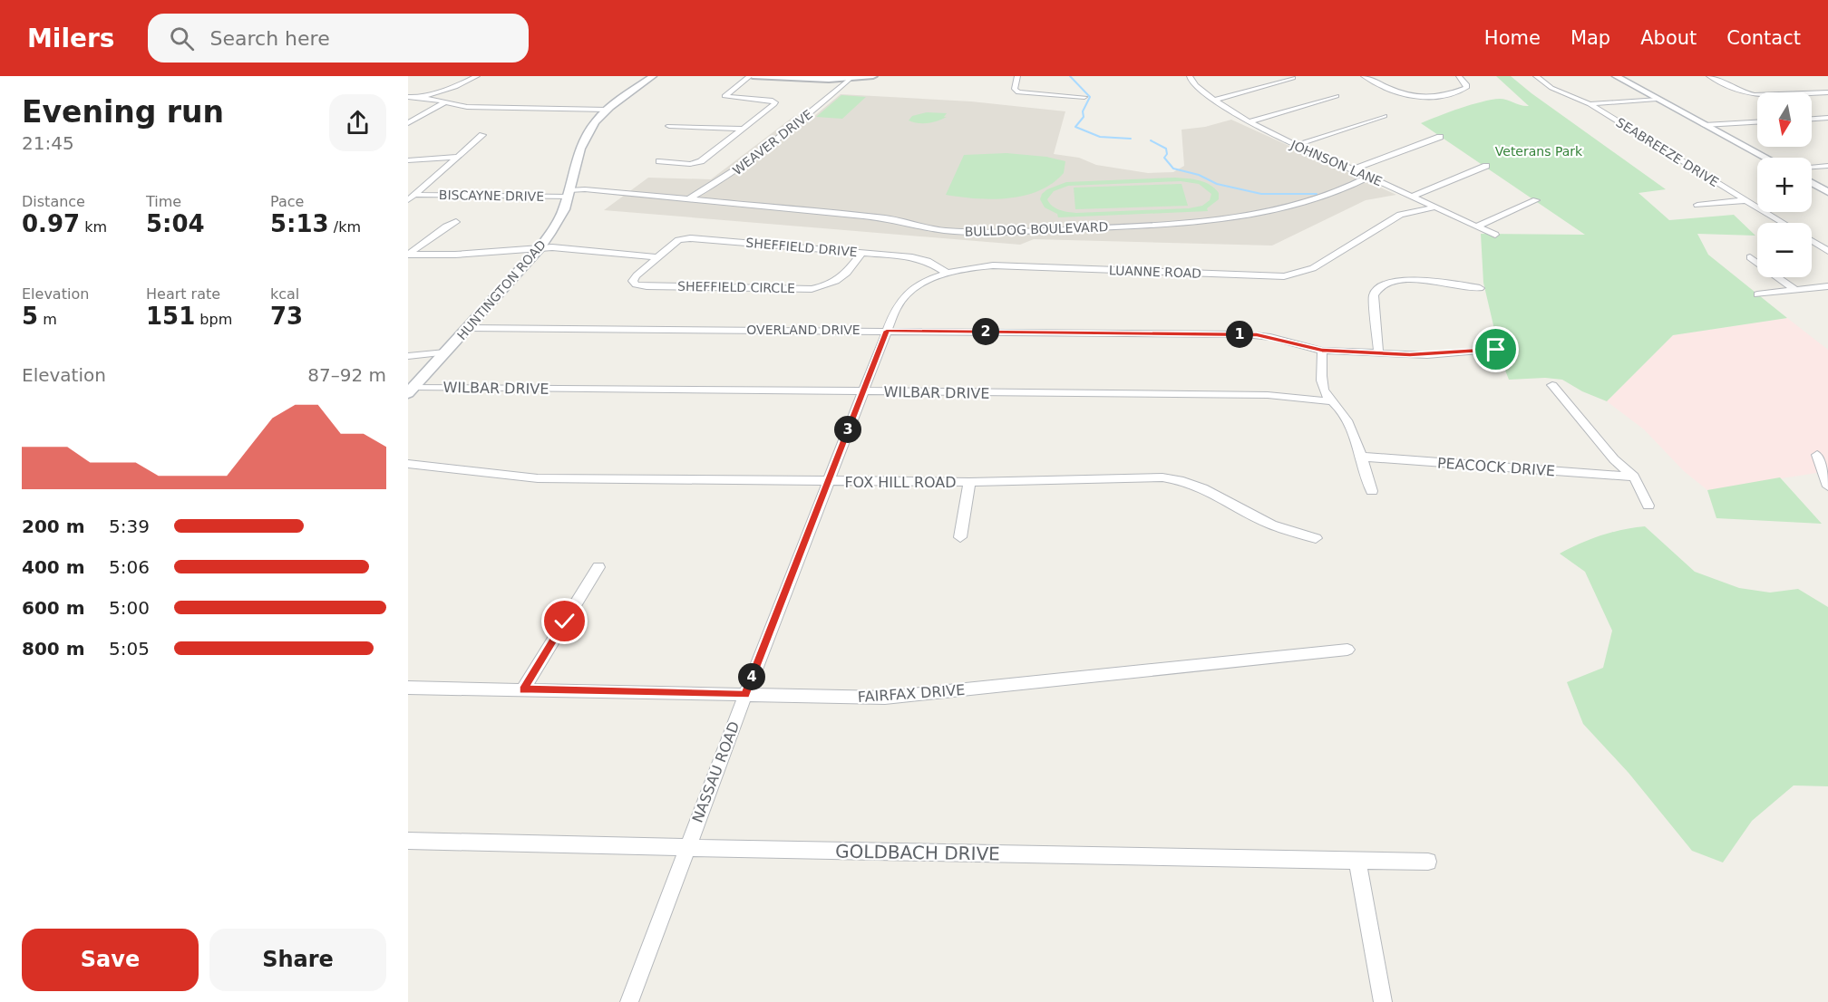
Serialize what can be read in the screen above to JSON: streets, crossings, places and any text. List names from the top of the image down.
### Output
{
  "streets": {
    "main road": ["HUNTINGTON ROAD"],
    "street": [
      "WEAVER DRIVE",
      "SEABREEZE DRIVE",
      "JOHNSON LANE",
      "BISCAYNE DRIVE",
      "BULLDOG BOULEVARD",
      "SHEFFIELD DRIVE",
      "LUANNE ROAD",
      "SHEFFIELD CIRCLE",
      "OVERLAND DRIVE",
      "WILBAR DRIVE",
      "PEACOCK DRIVE",
      "FOX HILL ROAD",
      "FAIRFAX DRIVE",
      "NASSAU ROAD",
      "GOLDBACH DRIVE"
    ]
  },
  "crossings": [
    ["WEAVER DRIVE", "BULLDOG BOULEVARD"],
    ["JOHNSON LANE", "BULLDOG BOULEVARD"],
    ["JOHNSON LANE", "LUANNE ROAD"],
    ["BISCAYNE DRIVE", "BULLDOG BOULEVARD"],
    ["BISCAYNE DRIVE", "HUNTINGTON ROAD"],
    ["BULLDOG BOULEVARD", "HUNTINGTON ROAD"],
    ["SHEFFIELD DRIVE", "LUANNE ROAD"],
    ["SHEFFIELD DRIVE", "SHEFFIELD CIRCLE"],
    ["LUANNE ROAD", "OVERLAND DRIVE"],
    ["LUANNE ROAD", "NASSAU ROAD"],
    ["HUNTINGTON ROAD", "OVERLAND DRIVE"],
    ["HUNTINGTON ROAD", "WILBAR DRIVE"],
    ["OVERLAND DRIVE", "NASSAU ROAD"],
    ["WILBAR DRIVE", "NASSAU ROAD"],
    ["FOX HILL ROAD", "NASSAU ROAD"],
    ["FAIRFAX DRIVE", "NASSAU ROAD"],
    ["NASSAU ROAD", "GOLDBACH DRIVE"]
  ],
  "parks": ["Veterans Park"],
  "north": "bottom",
  "page": {
    "header": "Milers",
    "search": "Search here",
    "nav": [
      "Home",
      "Map",
      "About",
      "Contact"
    ],
    "heading": ["Evening run", "21:45"],
    "map_buttons": ["+", "−"],
    "stats": [
      ["Distance", "0.97 km"],
      ["Time", "5:04"],
      ["Pace", "5:13 /km"],
      ["Elevation", "5 m"],
      ["Heart rate", "151 bpm"],
      ["kcal", "73"]
    ],
    "pins": [
      "2",
      "1",
      "3",
      "4"
    ],
    "chart": ["Elevation", "87–92 m"],
    "list": [
      {
        "name": "200 m",
        "note": "5:39"
      },
      {
        "name": "400 m",
        "note": "5:06"
      },
      {
        "name": "600 m",
        "note": "5:00"
      },
      {
        "name": "800 m",
        "note": "5:05"
      }
    ],
    "buttons": ["Save", "Share"]
  }
}
